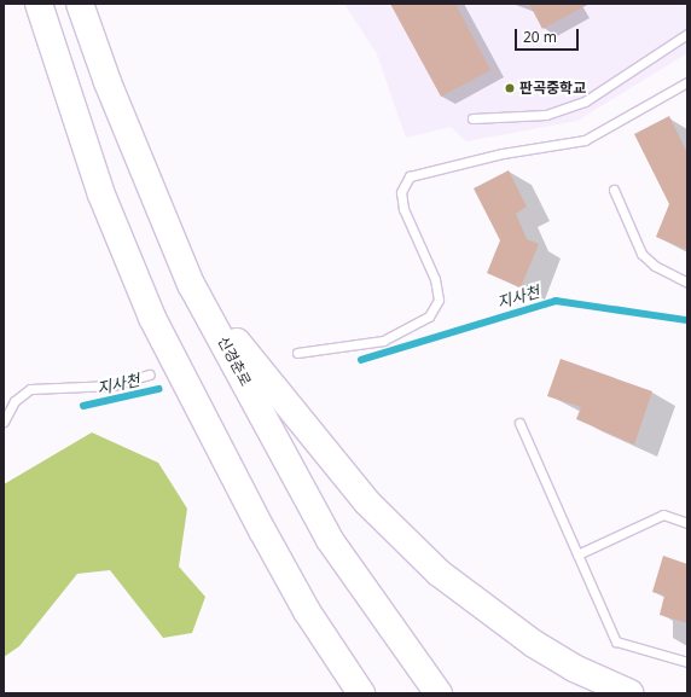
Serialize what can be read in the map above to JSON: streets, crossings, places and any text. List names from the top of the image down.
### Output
{
  "streets": {
    "highway": ["신경춘로"]
  },
  "water": ["지사천"],
  "places": ["판곡중학교"],
  "scale_bar": "20 m"
}
